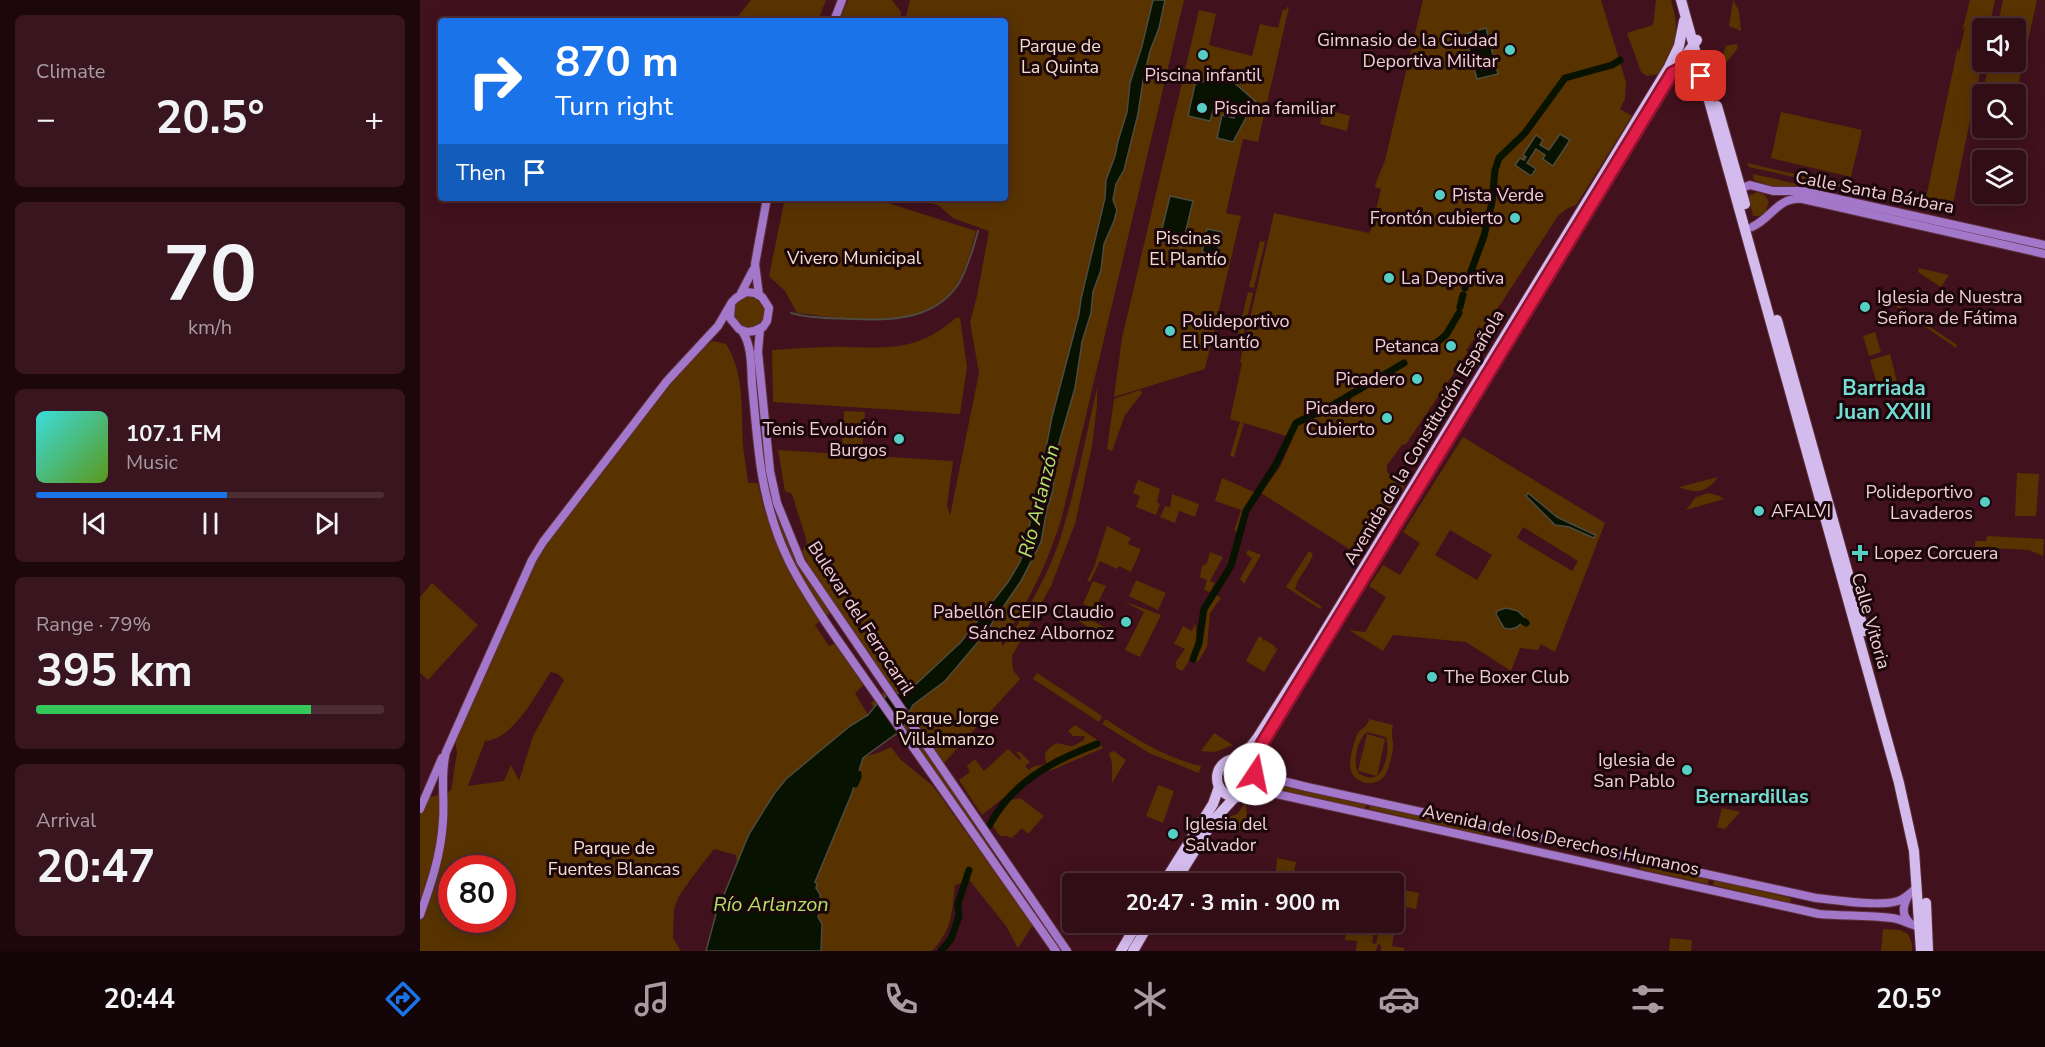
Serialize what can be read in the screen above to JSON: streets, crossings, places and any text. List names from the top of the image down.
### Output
{
  "streets": {
    "highway": ["Avenida de la Constitución Española", "Calle Vitoria"],
    "main road": ["Calle Santa Bárbara", "Bulevar del Ferrocarril", "Avenida de los Derechos Humanos"]
  },
  "crossings": [
    ["Avenida de la Constitución Española", "Avenida de los Derechos Humanos"],
    ["Calle Vitoria", "Avenida de los Derechos Humanos"]
  ],
  "districts": ["Barriada Juan XXIII", "Bernardillas"],
  "water": ["Río Arlanzón", "Río Arlanzon"],
  "parks": [
    "Parque de La Quinta",
    "Piscinas El Plantío",
    "Vivero Municipal",
    "Parque Jorge Villalmanzo",
    "Parque de Fuentes Blancas"
  ],
  "places": {
    "other": [
      "Gimnasio de la Ciudad Deportiva Militar",
      "Piscina infantil",
      "Piscina familiar",
      "Pista Verde",
      "Frontón cubierto",
      "La Deportiva",
      "Iglesia de Nuestra Señora de Fátima",
      "Polideportivo El Plantío",
      "Petanca",
      "Picadero",
      "Picadero Cubierto",
      "Tenis Evolución Burgos",
      "Polideportivo Lavaderos",
      "AFALVI",
      "Pabellón CEIP Claudio Sánchez Albornoz",
      "The Boxer Club",
      "Iglesia de San Pablo",
      "Iglesia del Salvador"
    ],
    "health": ["Lopez Corcuera"]
  },
  "page": {
    "tile": [
      "Climate",
      ["70", "km/h"],
      ["Range · 79%", "395 km"],
      ["Arrival", "20:47"]
    ],
    "turn": ["870 m", "Turn right"],
    "heat": ["−", "20.5°", "+"],
    "then": "Then",
    "song": ["107.1 FM", "Music"],
    "limit": "80",
    "trip": "20:47 · 3 min · 900 m",
    "tabs": ["20:44", "20.5°"]
  }
}
